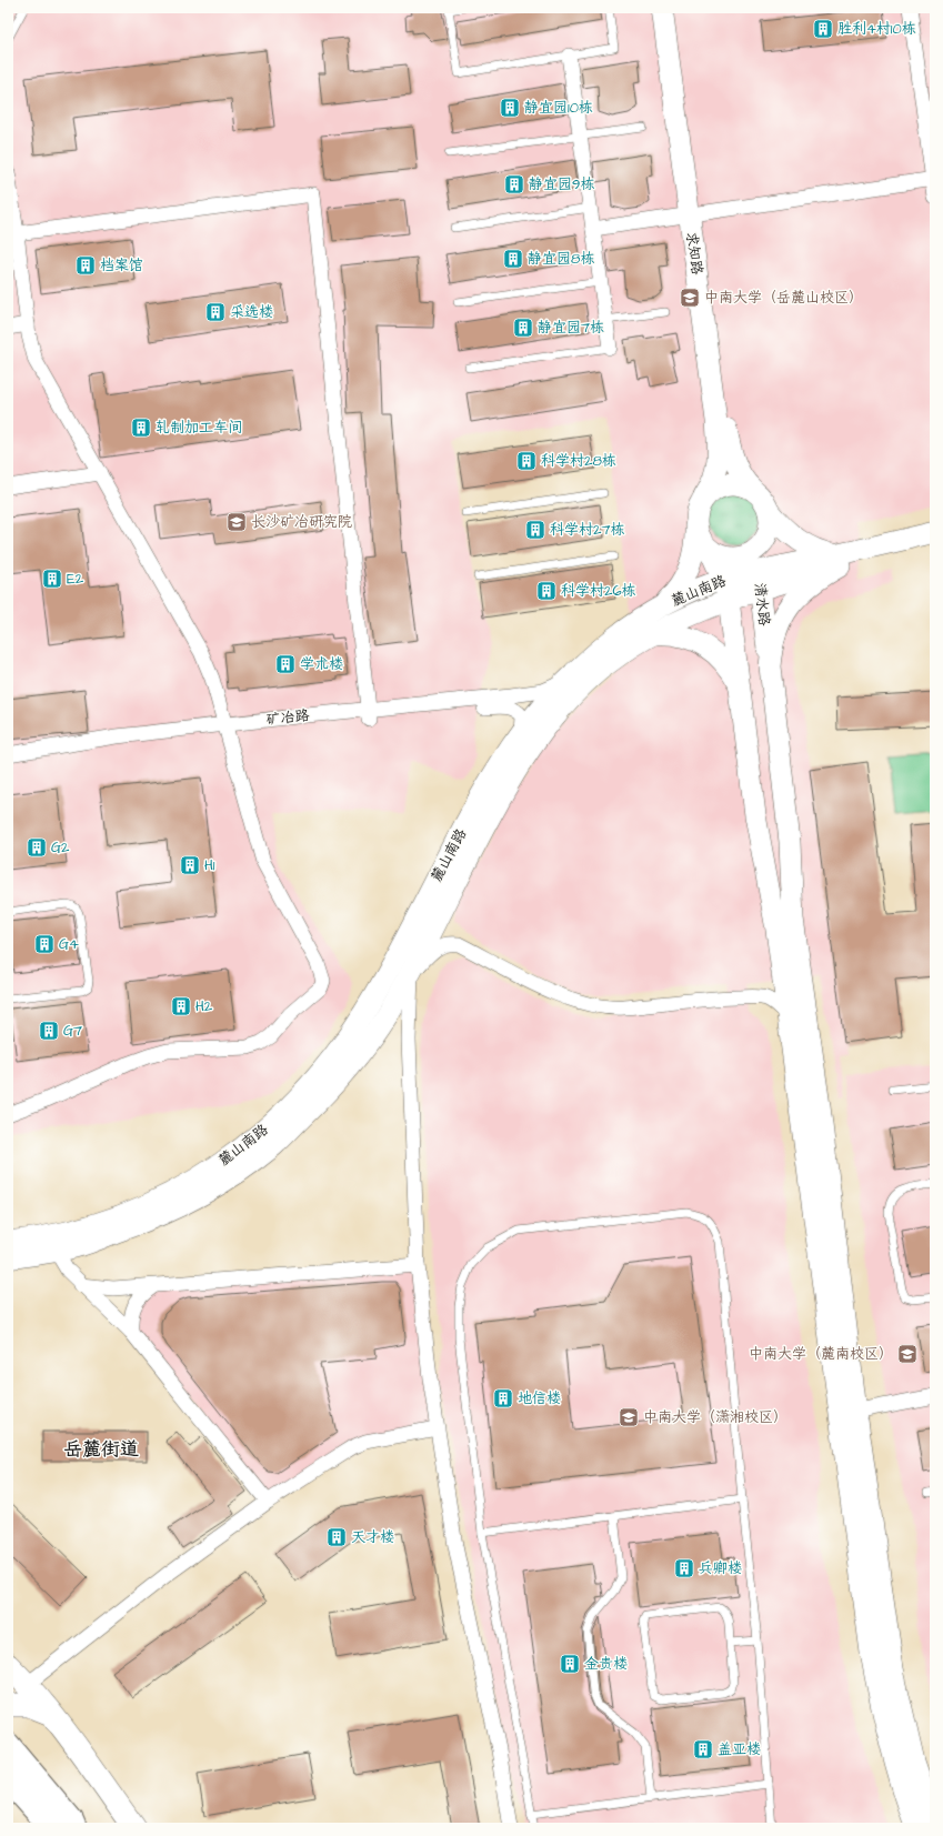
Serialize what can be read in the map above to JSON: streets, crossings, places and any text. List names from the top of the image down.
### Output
{
  "streets": {
    "main road": ["求知路", "麓山南路", "清水路"],
    "street": ["矿冶路"]
  },
  "crossings": [
    ["求知路", "清水路"],
    ["麓山南路", "清水路"],
    ["麓山南路", "矿冶路"]
  ],
  "districts": ["岳麓街道"],
  "places": {
    "building": [
      "胜利4村10栋",
      "静宜园10栋",
      "静宜园9栋",
      "静宜园8栋",
      "档案馆",
      "采选楼",
      "静宜园7栋",
      "轧制加工车间",
      "科学村28栋",
      "科学村27栋",
      "E2",
      "科学村26栋",
      "学术楼",
      "G2",
      "H1",
      "G4",
      "H2",
      "G7",
      "地信楼",
      "天才楼",
      "兵卿楼",
      "金贵楼",
      "盖亚楼"
    ],
    "school or university": [
      "中南大学（岳麓山校区）",
      "长沙矿冶研究院",
      "中南大学（麓南校区）",
      "中南大学（潇湘校区）"
    ]
  }
}
